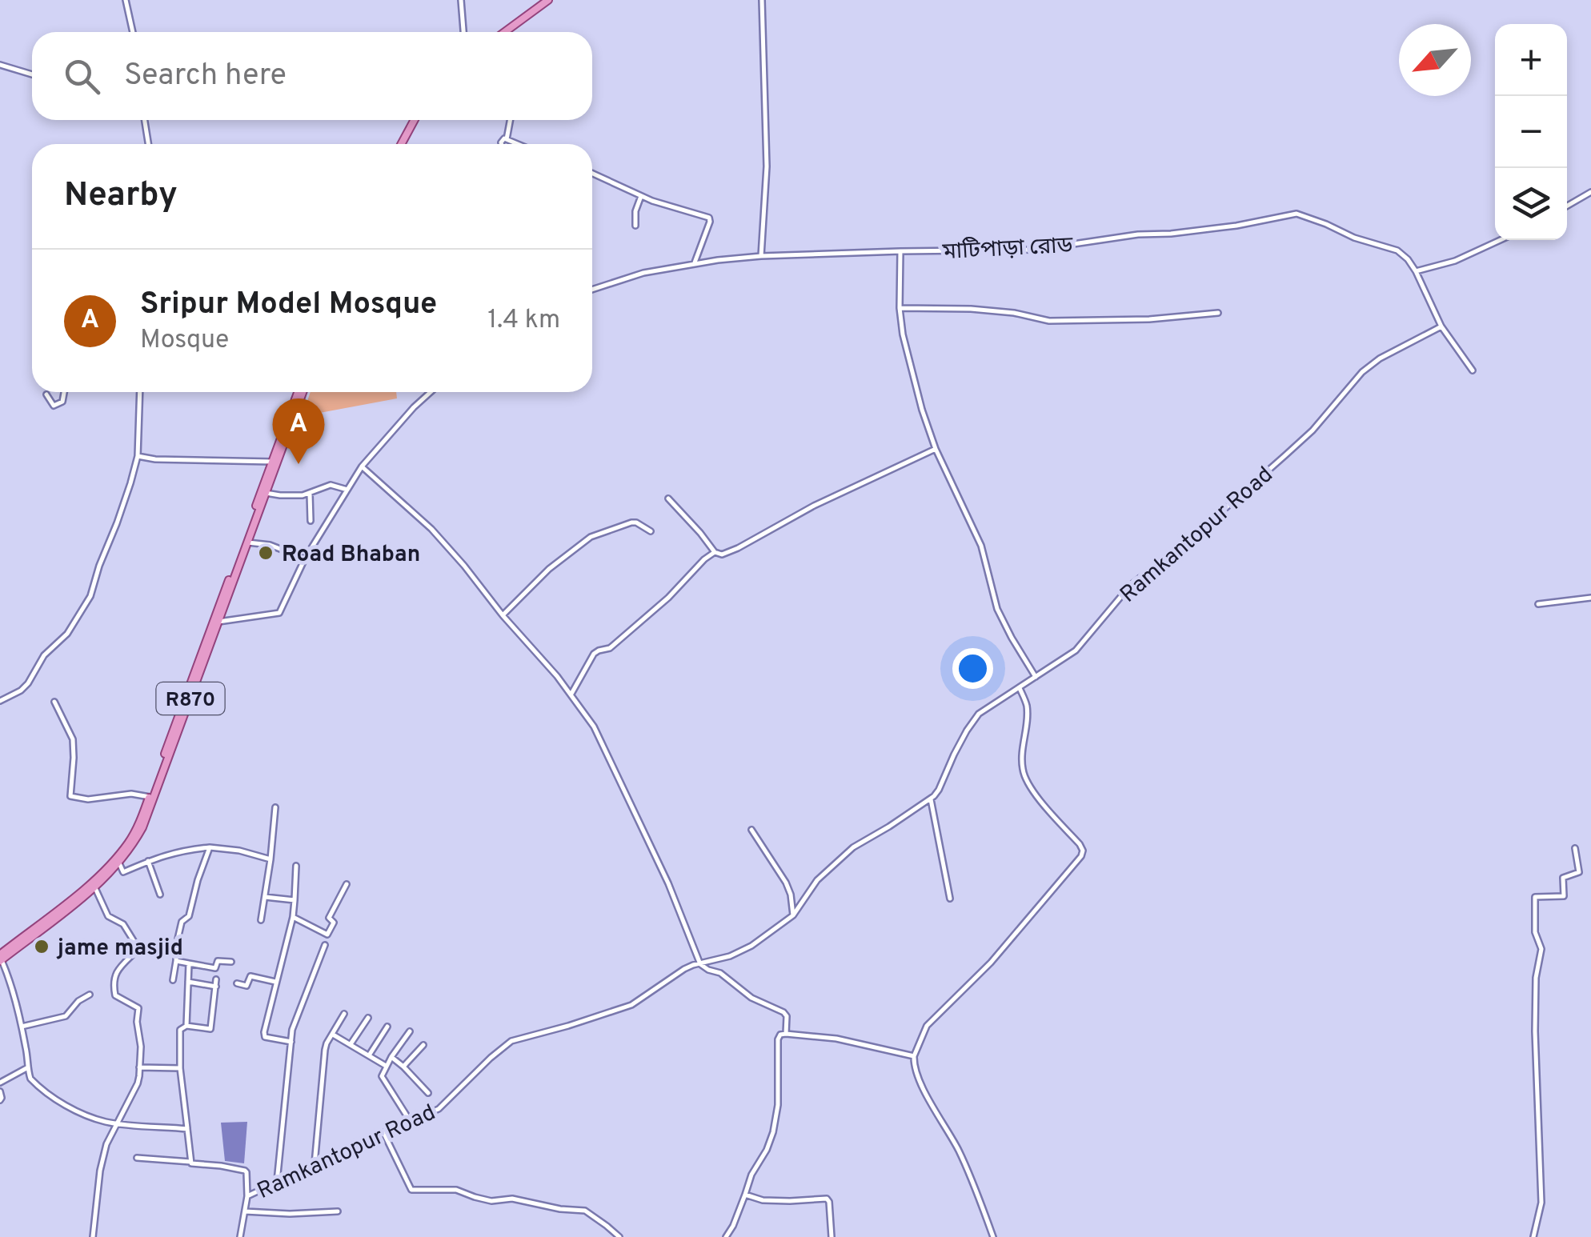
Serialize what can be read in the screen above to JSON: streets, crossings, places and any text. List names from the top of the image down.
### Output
{
  "streets": {
    "main road": ["R870"],
    "street": ["মাটিপাড়া রোড", "Ramkantopur Road"]
  },
  "places": ["Road Bhaban", "jame masjid"],
  "north": "bottom left",
  "page": {
    "map_buttons": ["+", "−"],
    "search": "Search here",
    "heading": "Nearby",
    "list": [
      {
        "mark": "A",
        "name": "Sripur Model Mosque",
        "note": "Mosque",
        "value": "1.4 km"
      }
    ],
    "pins": "A"
  }
}
